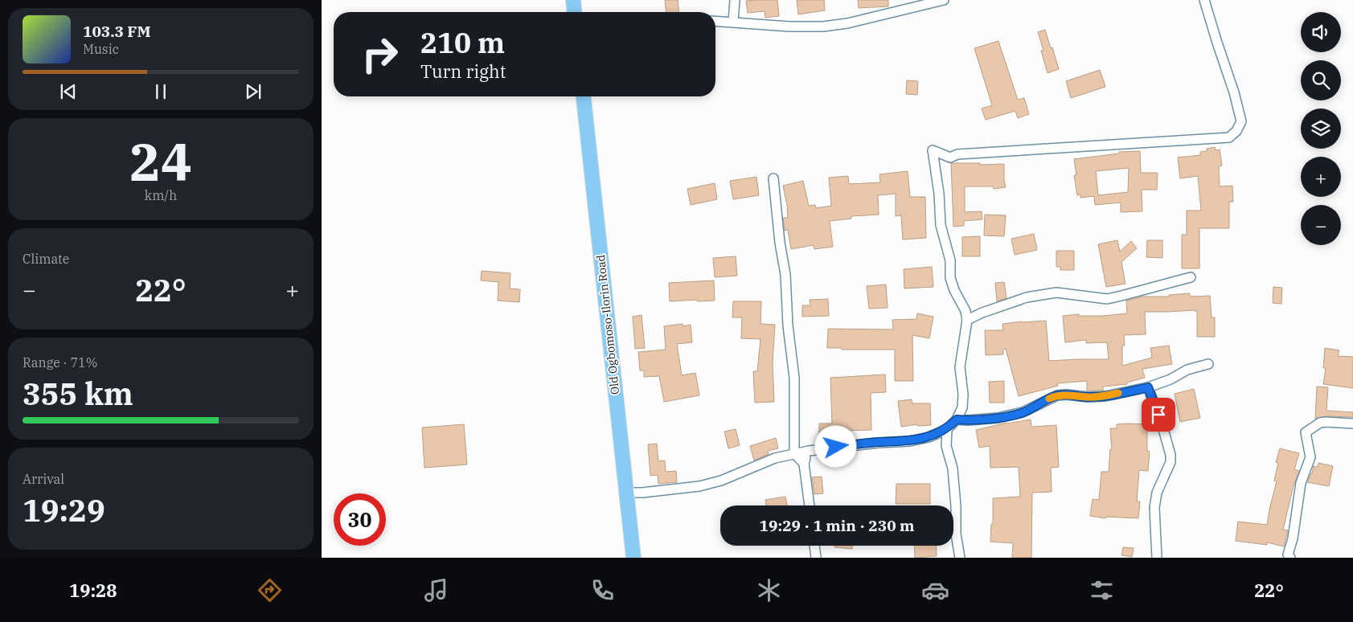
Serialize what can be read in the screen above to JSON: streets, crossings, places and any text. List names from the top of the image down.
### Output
{
  "streets": {
    "highway": ["Old Ogbomoso-Ilorin Road"]
  },
  "page": {
    "map_buttons": ["+", "−"],
    "turn": ["210 m", "Turn right"],
    "song": ["103.3 FM", "Music"],
    "tile": [
      ["24", "km/h"],
      "Climate",
      ["Range · 71%", "355 km"],
      ["Arrival", "19:29"]
    ],
    "heat": ["−", "22°", "+"],
    "limit": "30",
    "trip": "19:29 · 1 min · 230 m",
    "tabs": ["19:28", "22°"]
  }
}
